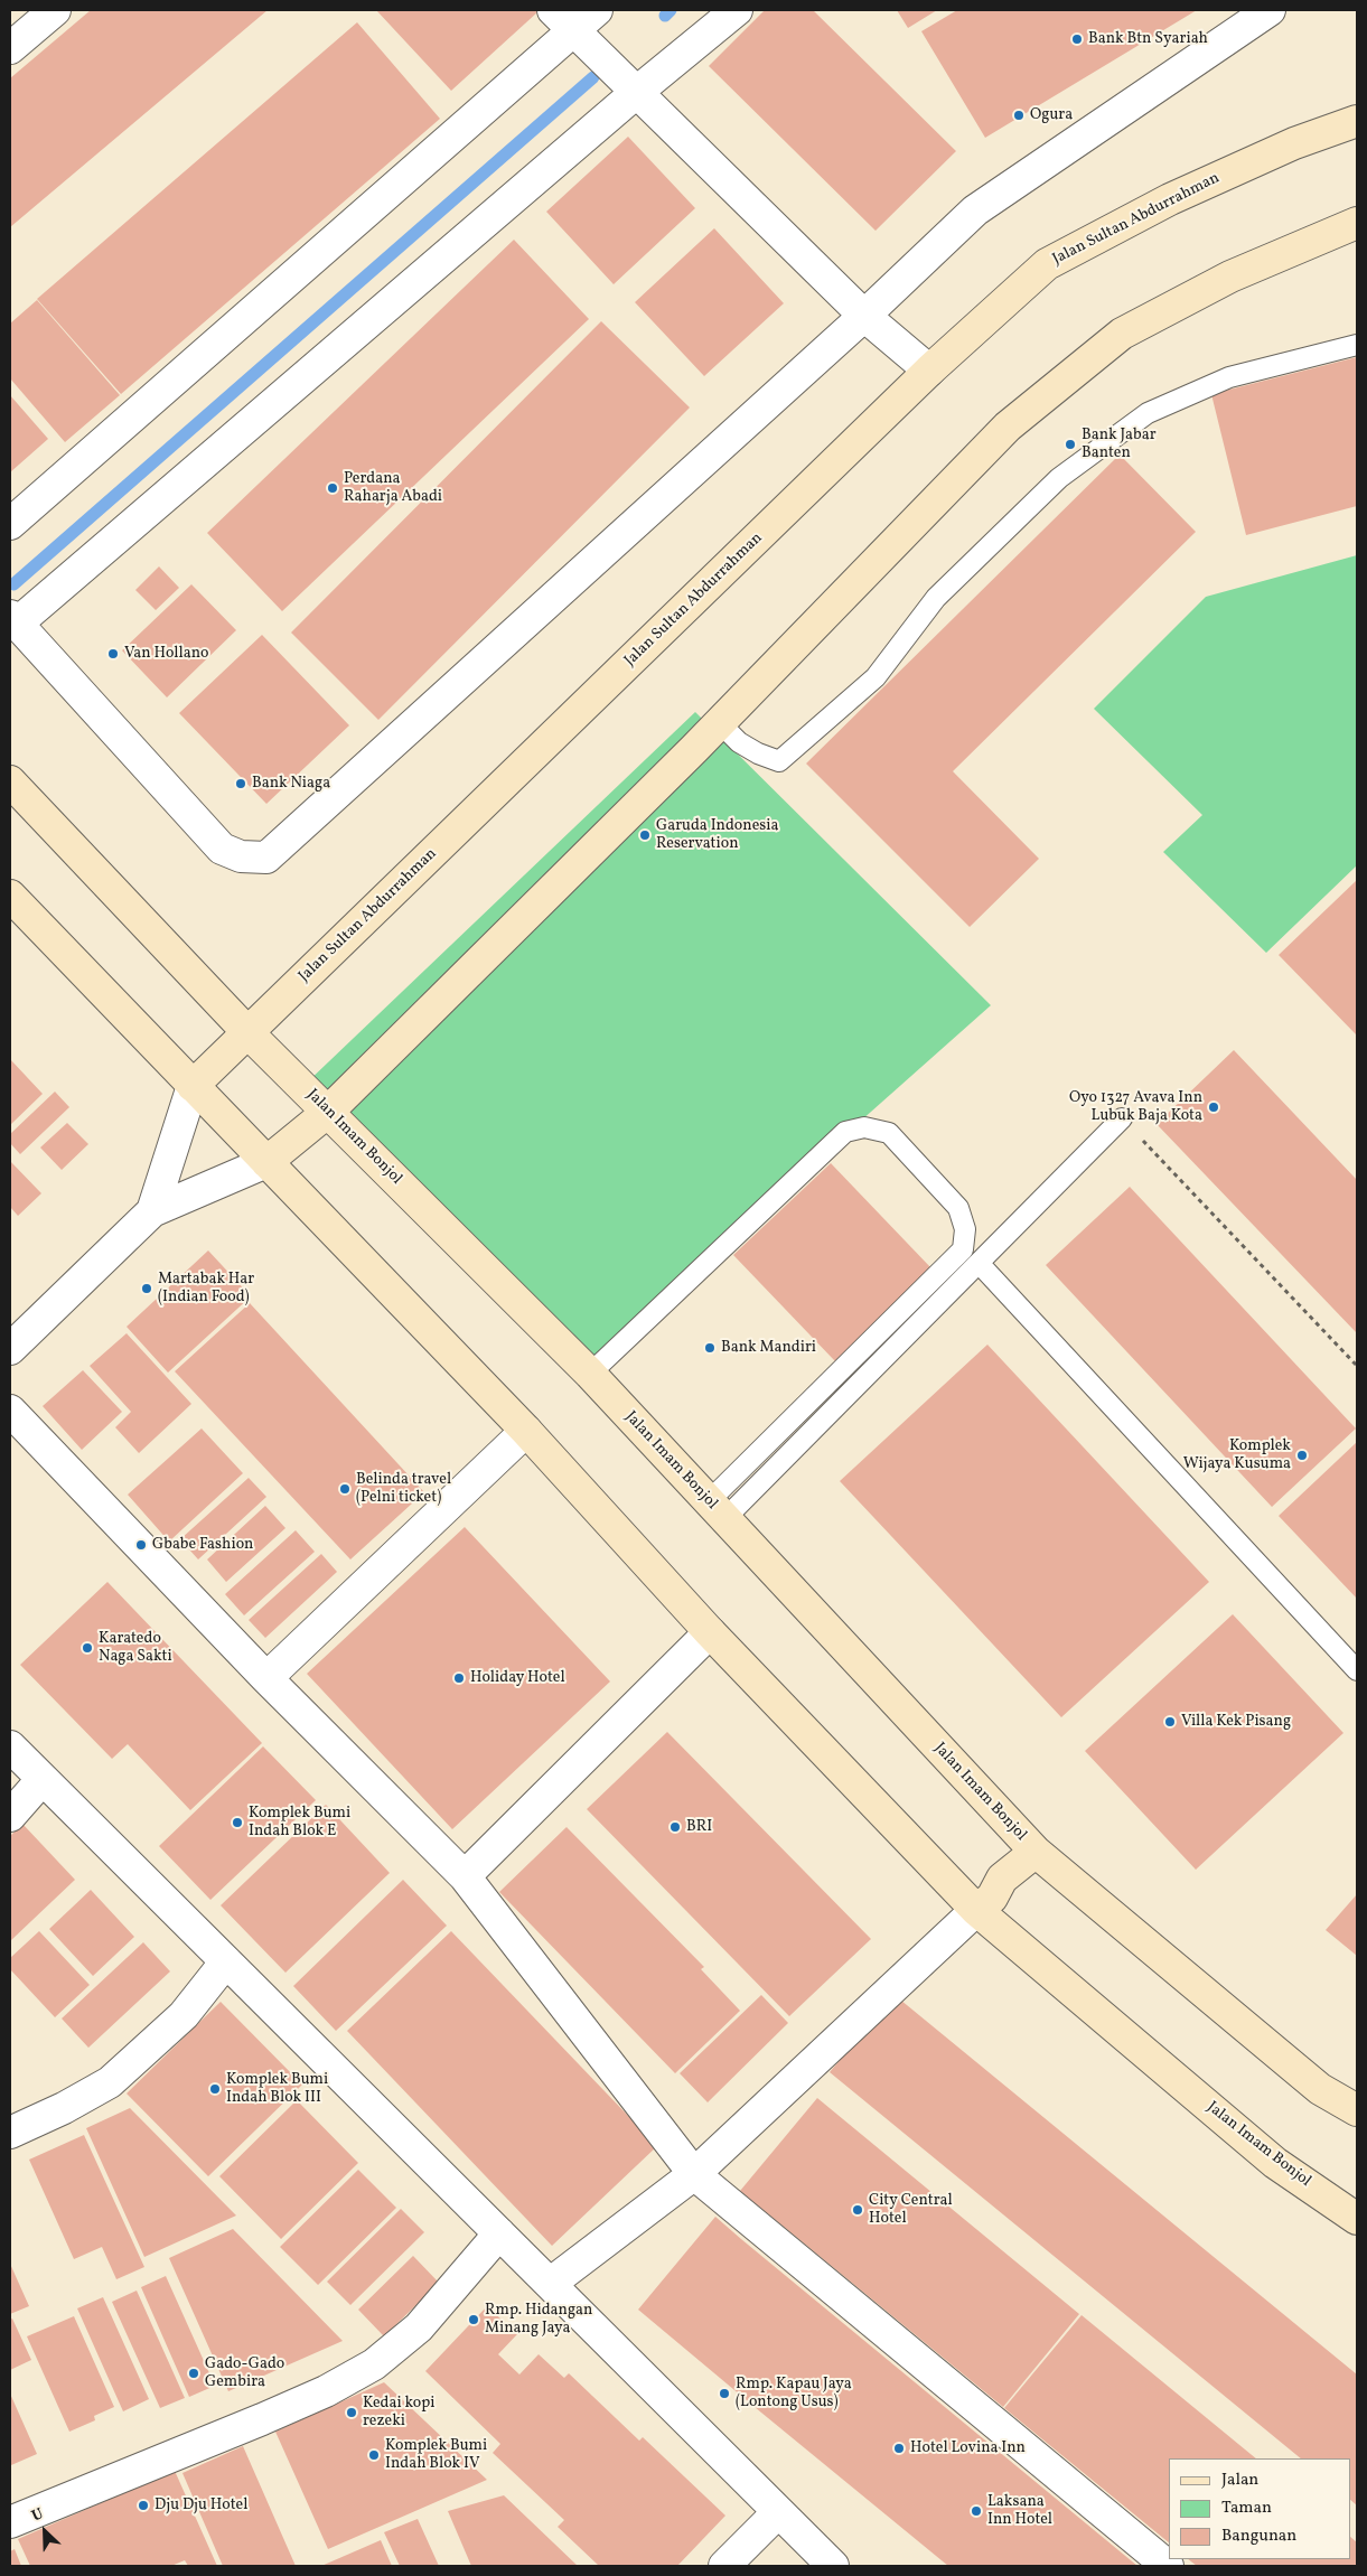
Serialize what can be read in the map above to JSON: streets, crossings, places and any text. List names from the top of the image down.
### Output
{
  "streets": {
    "main road": ["Jalan Sultan Abdurrahman", "Jalan Imam Bonjol"]
  },
  "crossings": [
    ["Jalan Sultan Abdurrahman", "Jalan Imam Bonjol"]
  ],
  "places": [
    "Bank Btn Syariah",
    "Ogura",
    "Bank Jabar Banten",
    "Perdana Raharja Abadi",
    "Van Hollano",
    "Bank Niaga",
    "Garuda Indonesia Reservation",
    "Oyo 1327 Avava Inn Lubuk Baja Kota",
    "Martabak Har (Indian Food)",
    "Bank Mandiri",
    "Komplek Wijaya Kusuma",
    "Belinda travel (Pelni ticket)",
    "Gbabe Fashion",
    "Karatedo Naga Sakti",
    "Holiday Hotel",
    "Villa Kek Pisang",
    "Komplek Bumi Indah Blok E",
    "BRI",
    "Komplek Bumi Indah Blok III",
    "City Central Hotel",
    "Rmp. Hidangan Minang Jaya",
    "Gado-Gado Gembira",
    "Rmp. Kapau Jaya (Lontong Usus)",
    "Kedai kopi rezeki",
    "Hotel Lovina Inn",
    "Komplek Bumi Indah Blok IV",
    "Dju Dju Hotel",
    "Laksana Inn Hotel"
  ],
  "legend": ["Jalan", "Taman", "Bangunan"],
  "north": "top left"
}
